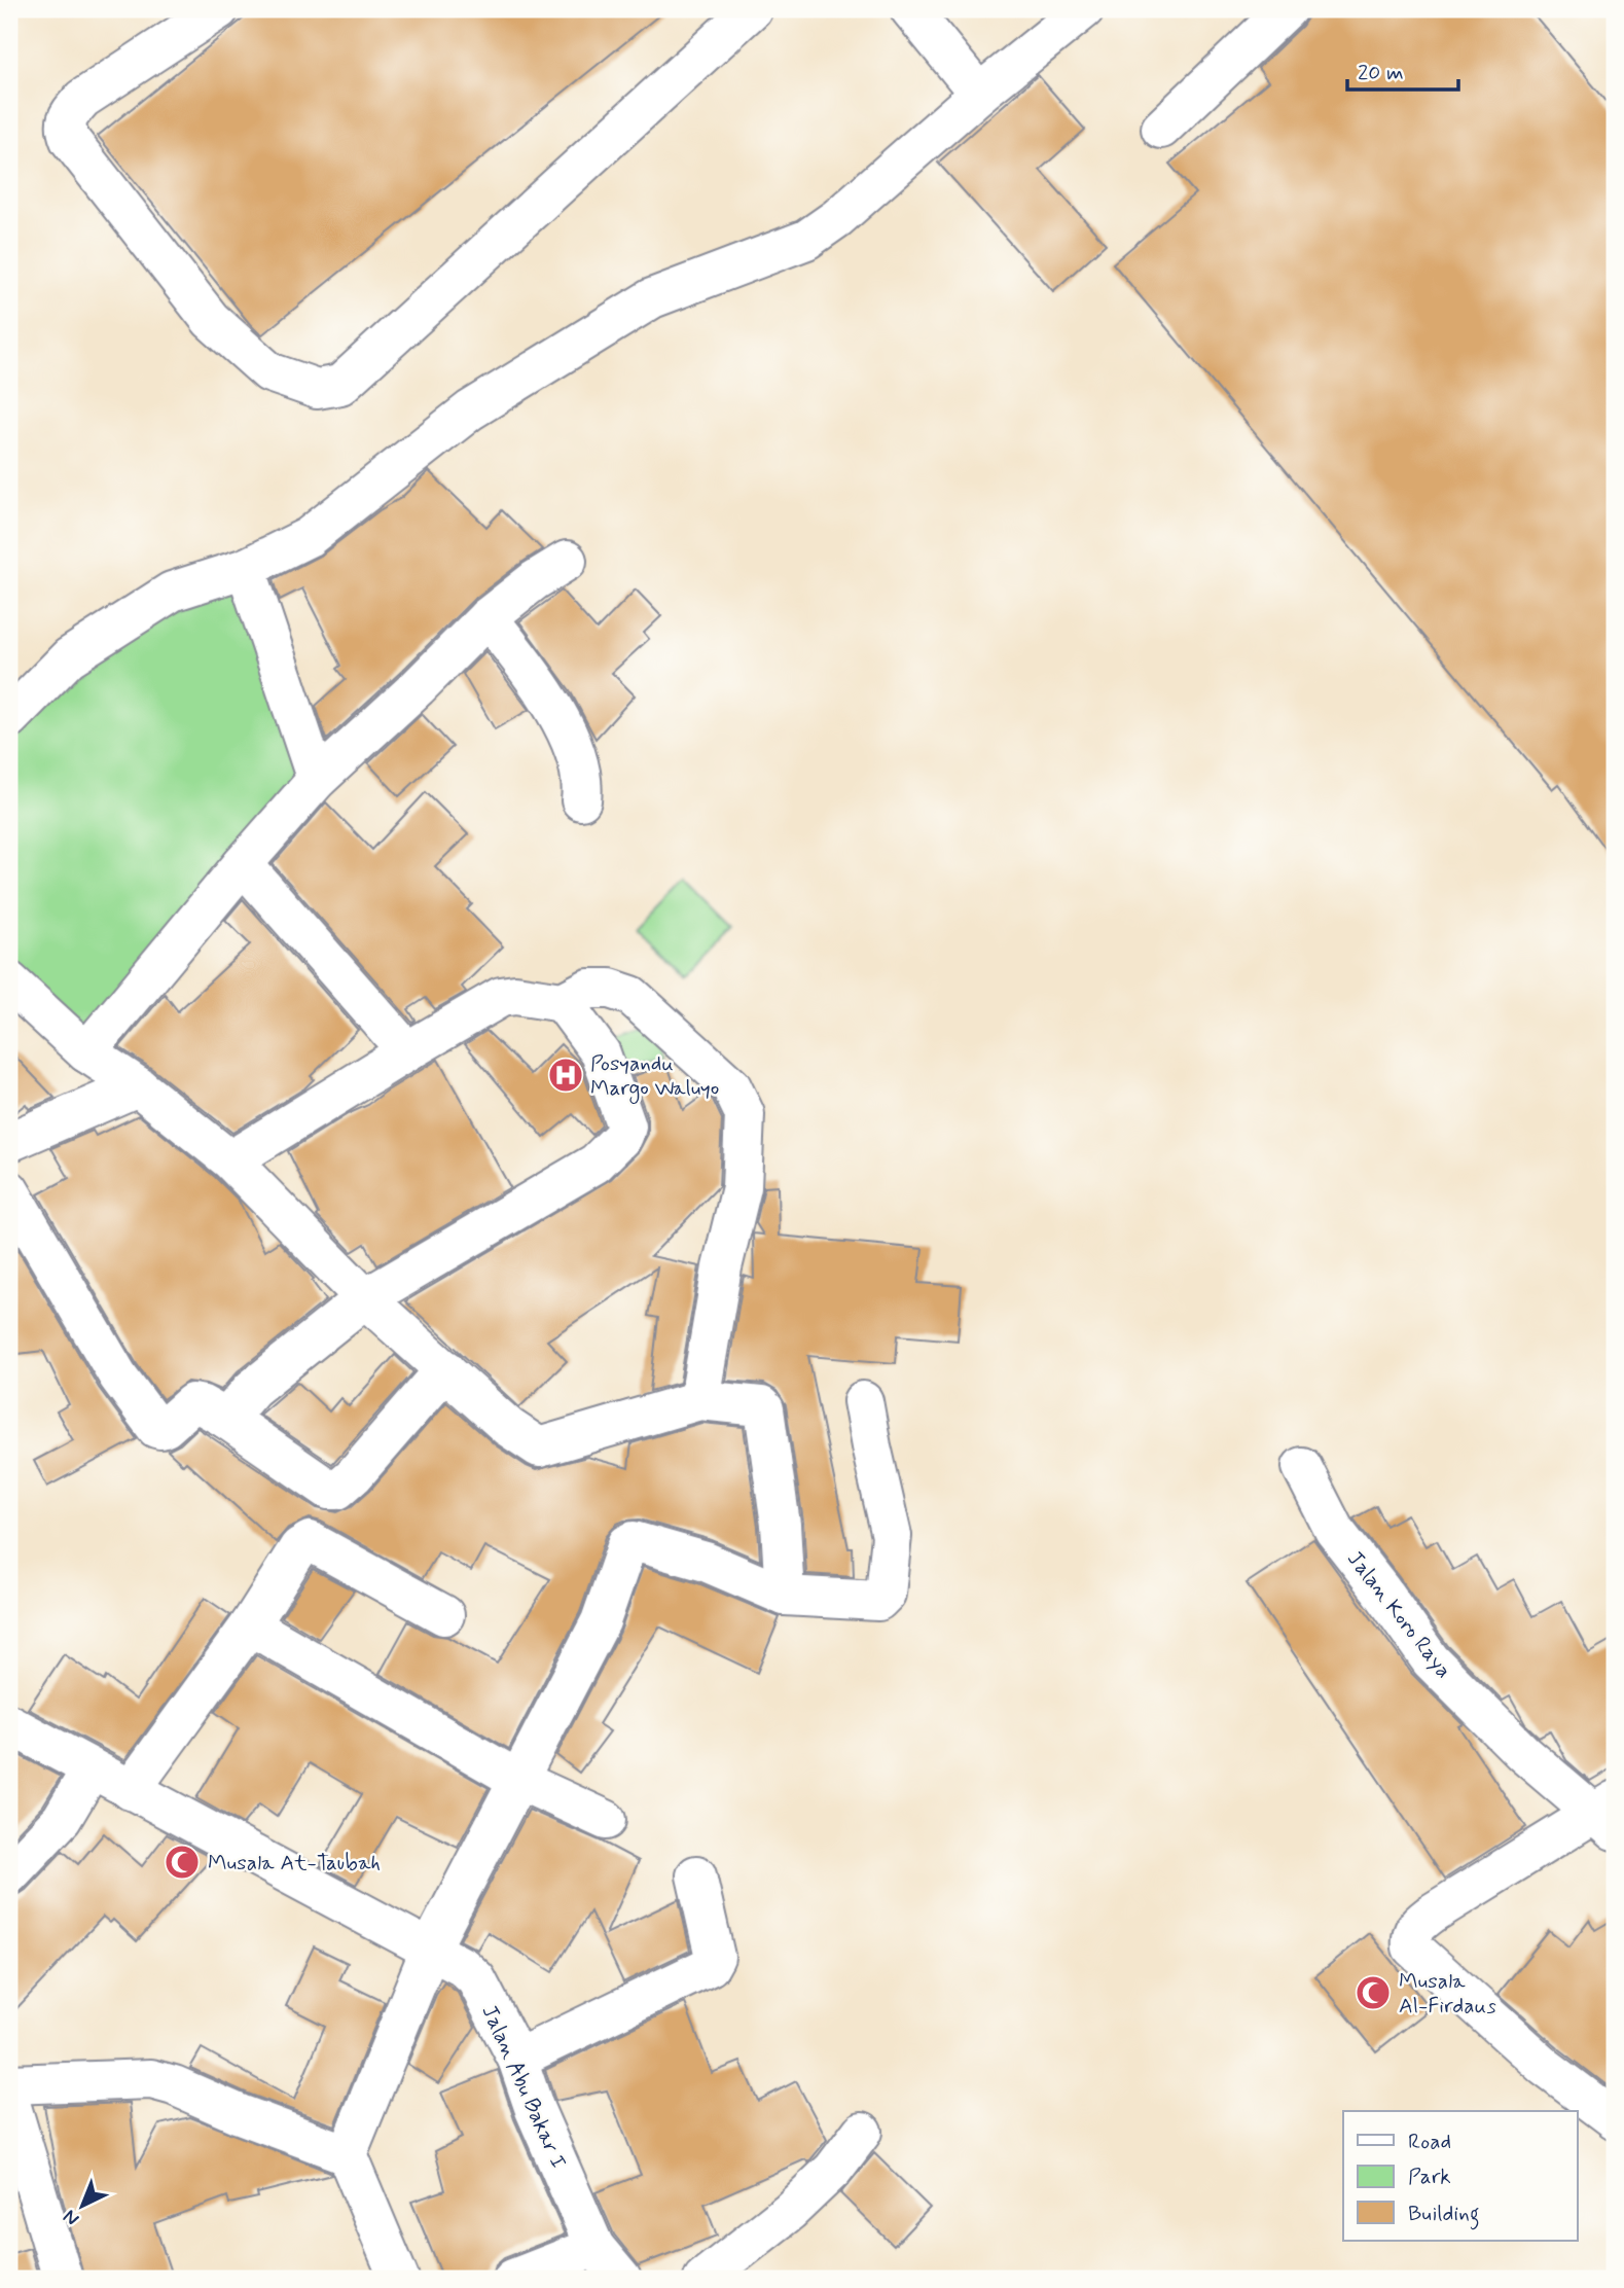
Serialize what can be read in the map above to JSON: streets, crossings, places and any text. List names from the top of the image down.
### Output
{
  "streets": {
    "street": ["Jalan Koro Raya", "Jalan Abu Bakar I"]
  },
  "places": {
    "hospital": ["Posyandu Margo Waluyo"],
    "mosque": ["Musala At-Taubah", "Musala Al-Firdaus"]
  },
  "legend": ["Road", "Park", "Building"],
  "scale_bar": "20 m",
  "north": "bottom left"
}
